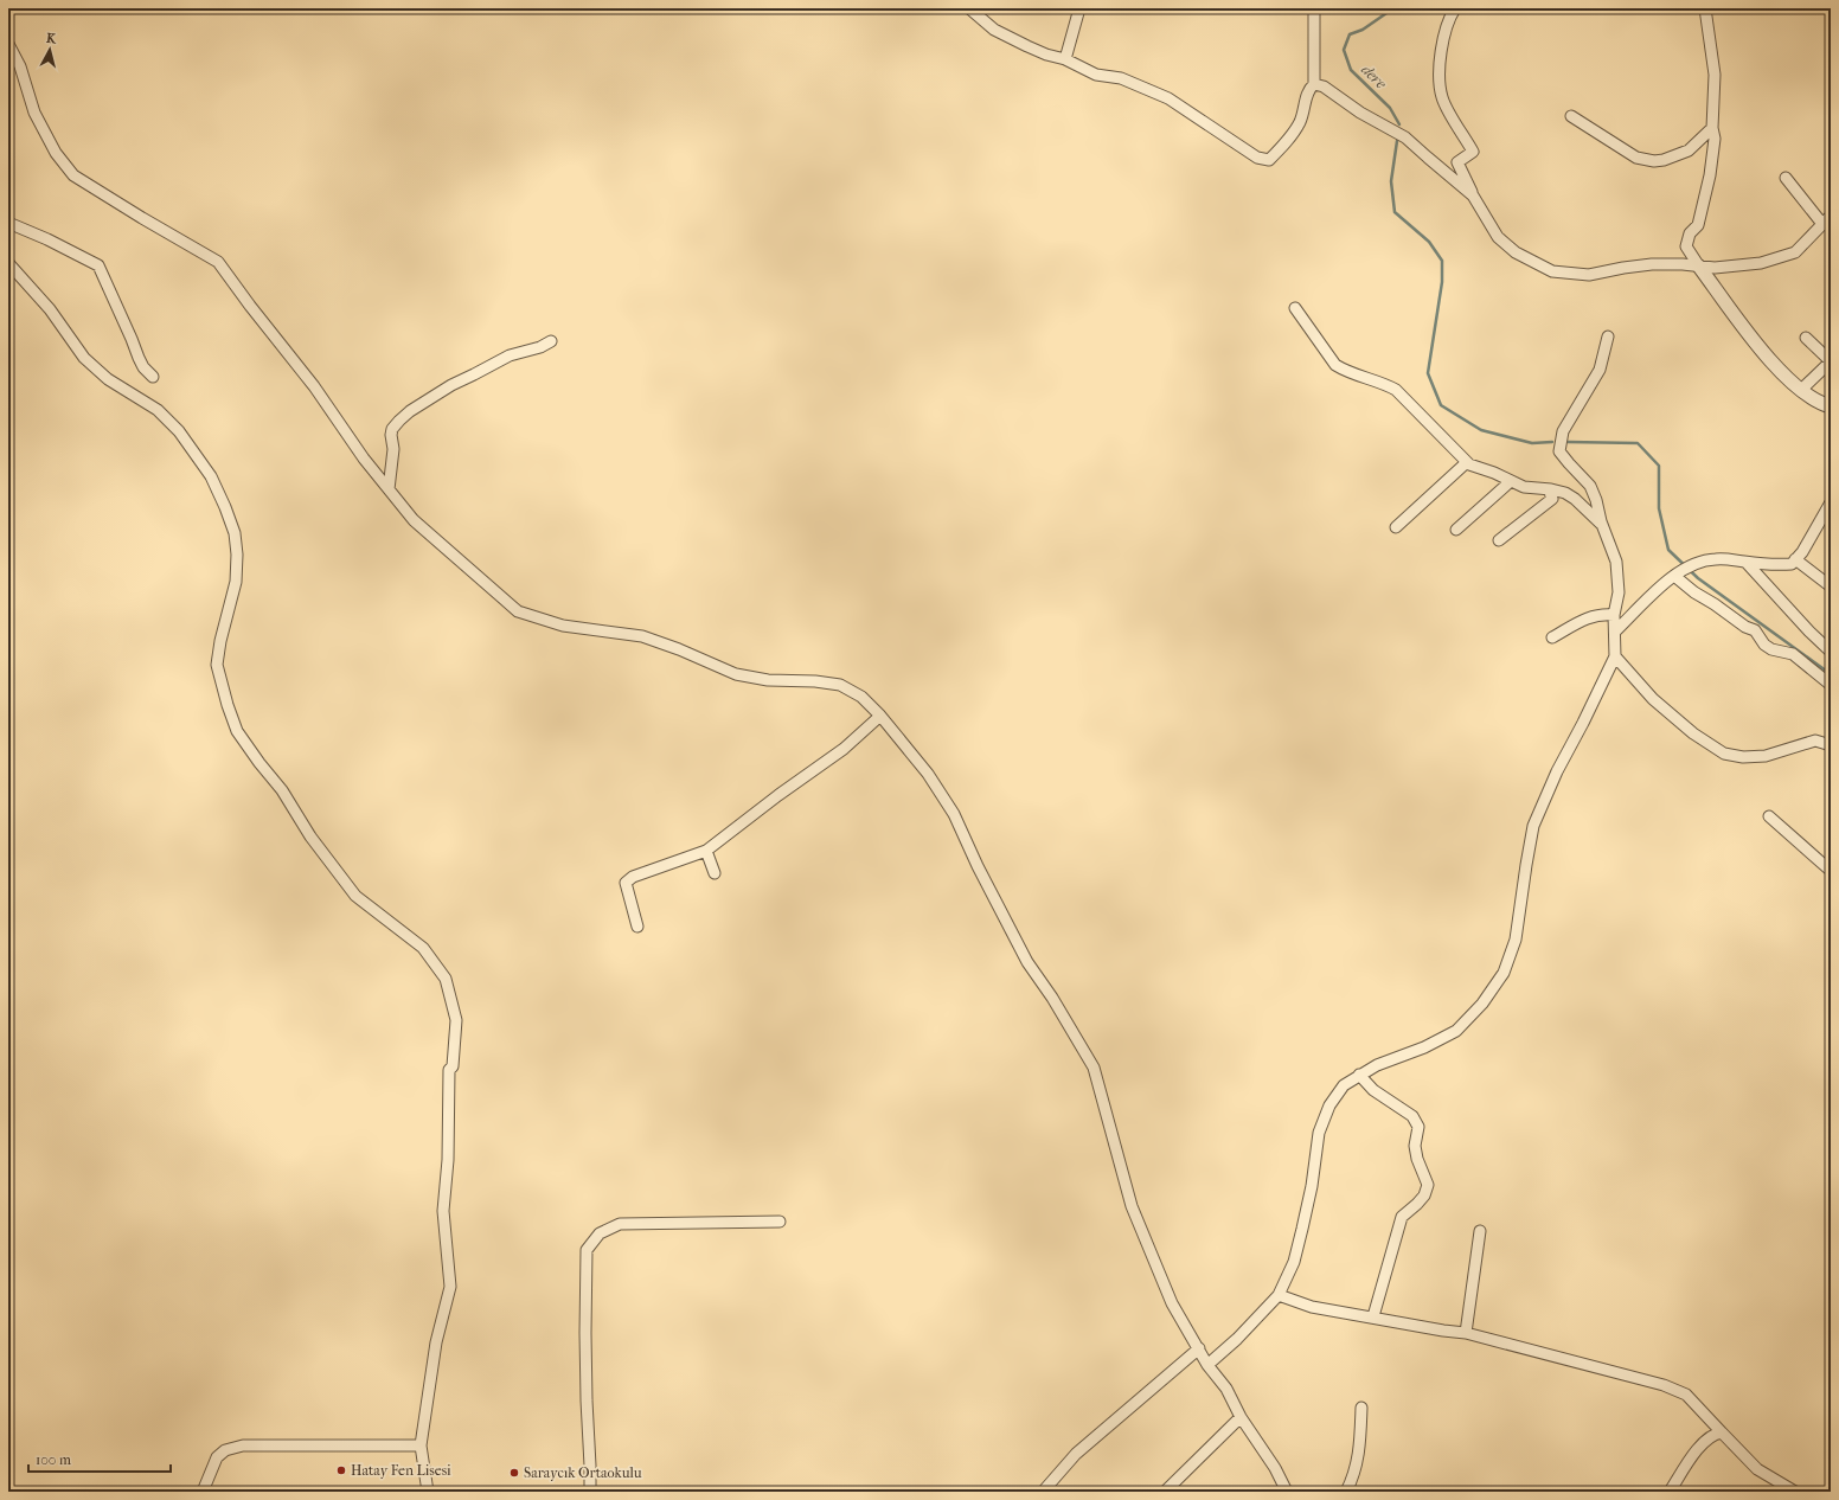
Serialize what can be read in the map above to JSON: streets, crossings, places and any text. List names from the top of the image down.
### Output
{
  "water": ["dere"],
  "places": ["Hatay Fen Lisesi", "Saraycık Ortaokulu"],
  "scale_bar": "100 m",
  "north": "top"
}
